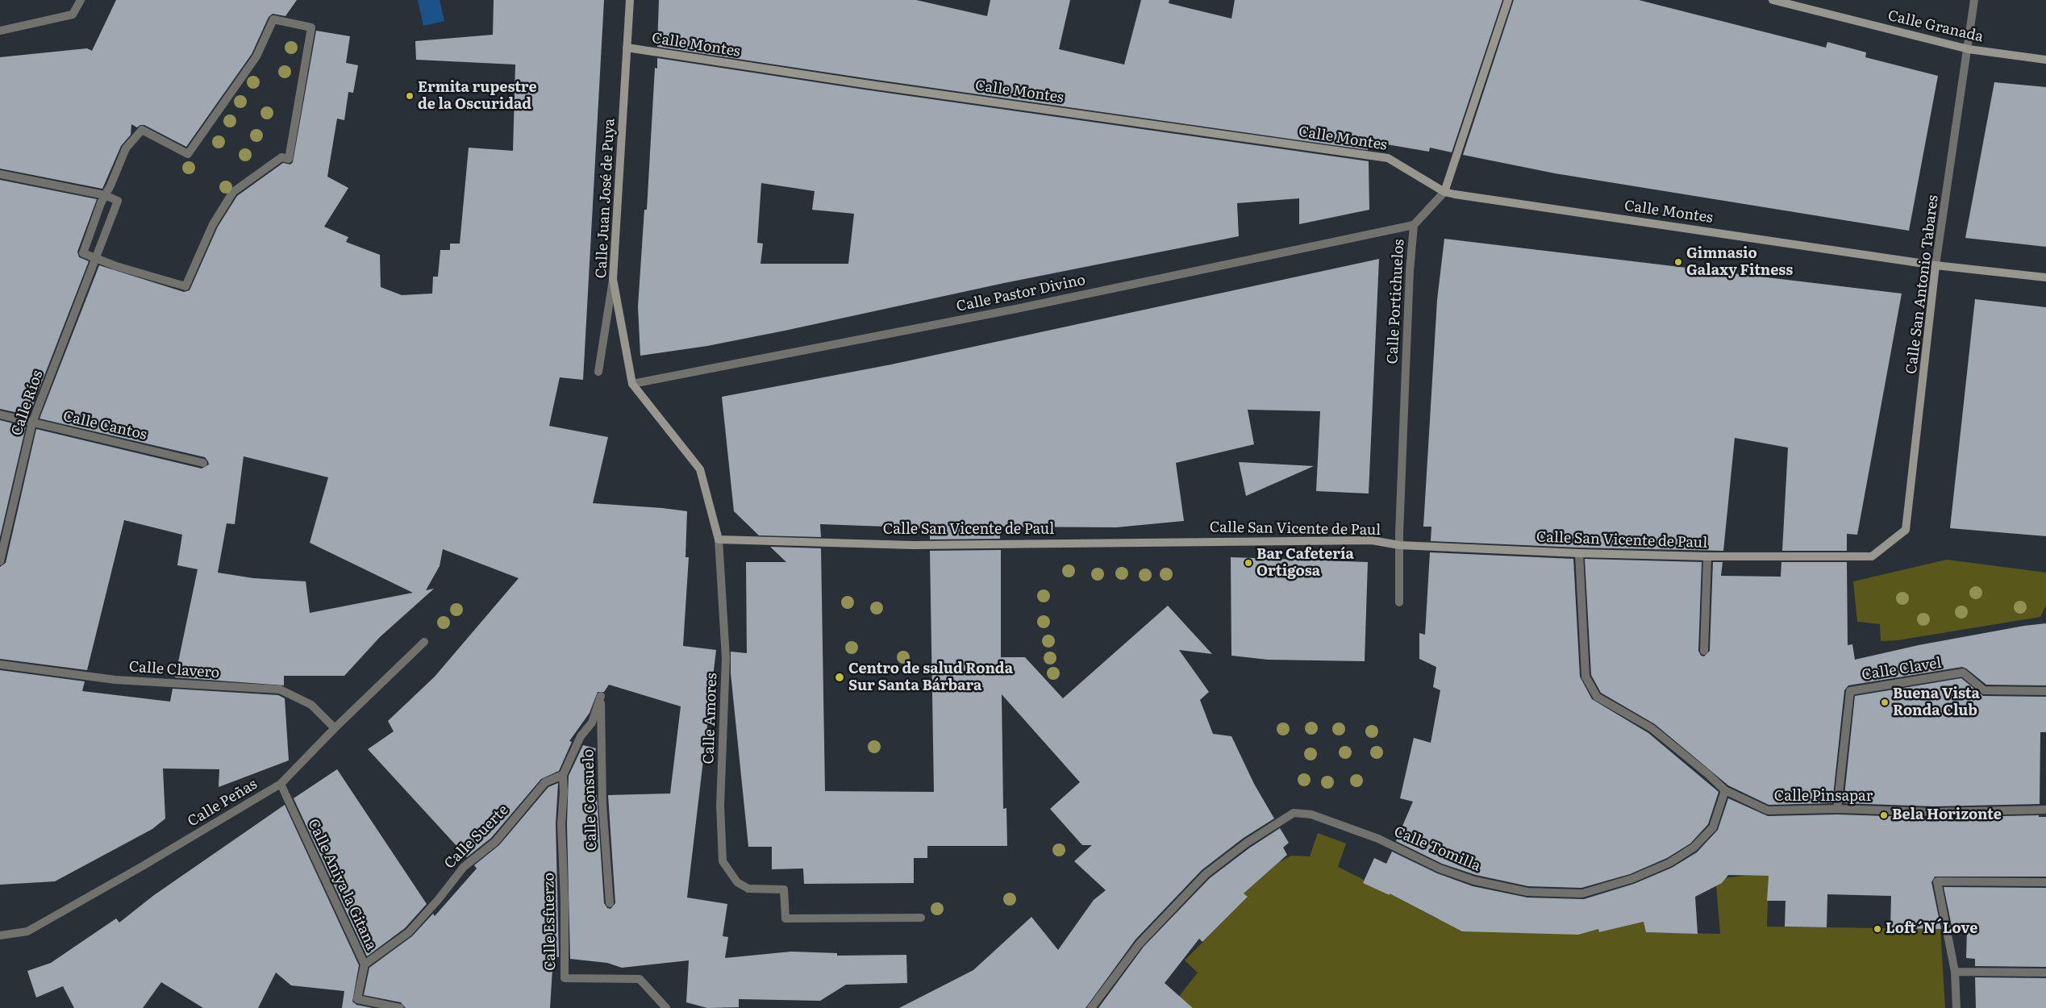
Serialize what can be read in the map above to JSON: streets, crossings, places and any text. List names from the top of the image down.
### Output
{
  "streets": {
    "street": [
      "Calle Granada",
      "Calle Montes",
      "Calle Juan José de Puya",
      "Calle San Antonio Tabares",
      "Calle Pastor Divino",
      "Calle Portichuelos",
      "Calle Ríos",
      "Calle Cantos",
      "Calle San Vicente de Paul",
      "Calle Clavel",
      "Calle Clavero",
      "Calle Amores",
      "Calle Pinsapar",
      "Calle Consuelo",
      "Calle Peñas",
      "Calle Suerte",
      "Calle Tomilla",
      "Calle Aniya la Gitana",
      "Calle Esfuerzo"
    ]
  },
  "crossings": [
    ["Calle Granada", "Calle San Antonio Tabares"],
    ["Calle Montes", "Calle Juan José de Puya"],
    ["Calle Montes", "Calle San Antonio Tabares"],
    ["Calle Montes", "Calle Portichuelos"],
    ["Calle Juan José de Puya", "Calle Pastor Divino"],
    ["Calle Juan José de Puya", "Calle San Vicente de Paul"],
    ["Calle Juan José de Puya", "Calle Amores"],
    ["Calle San Antonio Tabares", "Calle San Vicente de Paul"],
    ["Calle Pastor Divino", "Calle Portichuelos"],
    ["Calle Portichuelos", "Calle San Vicente de Paul"],
    ["Calle Ríos", "Calle Cantos"],
    ["Calle San Vicente de Paul", "Calle Amores"],
    ["Calle Clavel", "Calle Pinsapar"],
    ["Calle Clavero", "Calle Peñas"],
    ["Calle Pinsapar", "Calle Tomilla"],
    ["Calle Consuelo", "Calle Suerte"],
    ["Calle Consuelo", "Calle Esfuerzo"],
    ["Calle Peñas", "Calle Aniya la Gitana"],
    ["Calle Suerte", "Calle Aniya la Gitana"],
    ["Calle Suerte", "Calle Esfuerzo"]
  ],
  "places": [
    "Ermita rupestre de la Oscuridad",
    "Gimnasio Galaxy Fitness",
    "Bar Cafetería Ortigosa",
    "Centro de salud Ronda Sur Santa Bárbara",
    "Buena Vista Ronda Club",
    "Bela Horizonte",
    "Loft´N´Love"
  ]
}
